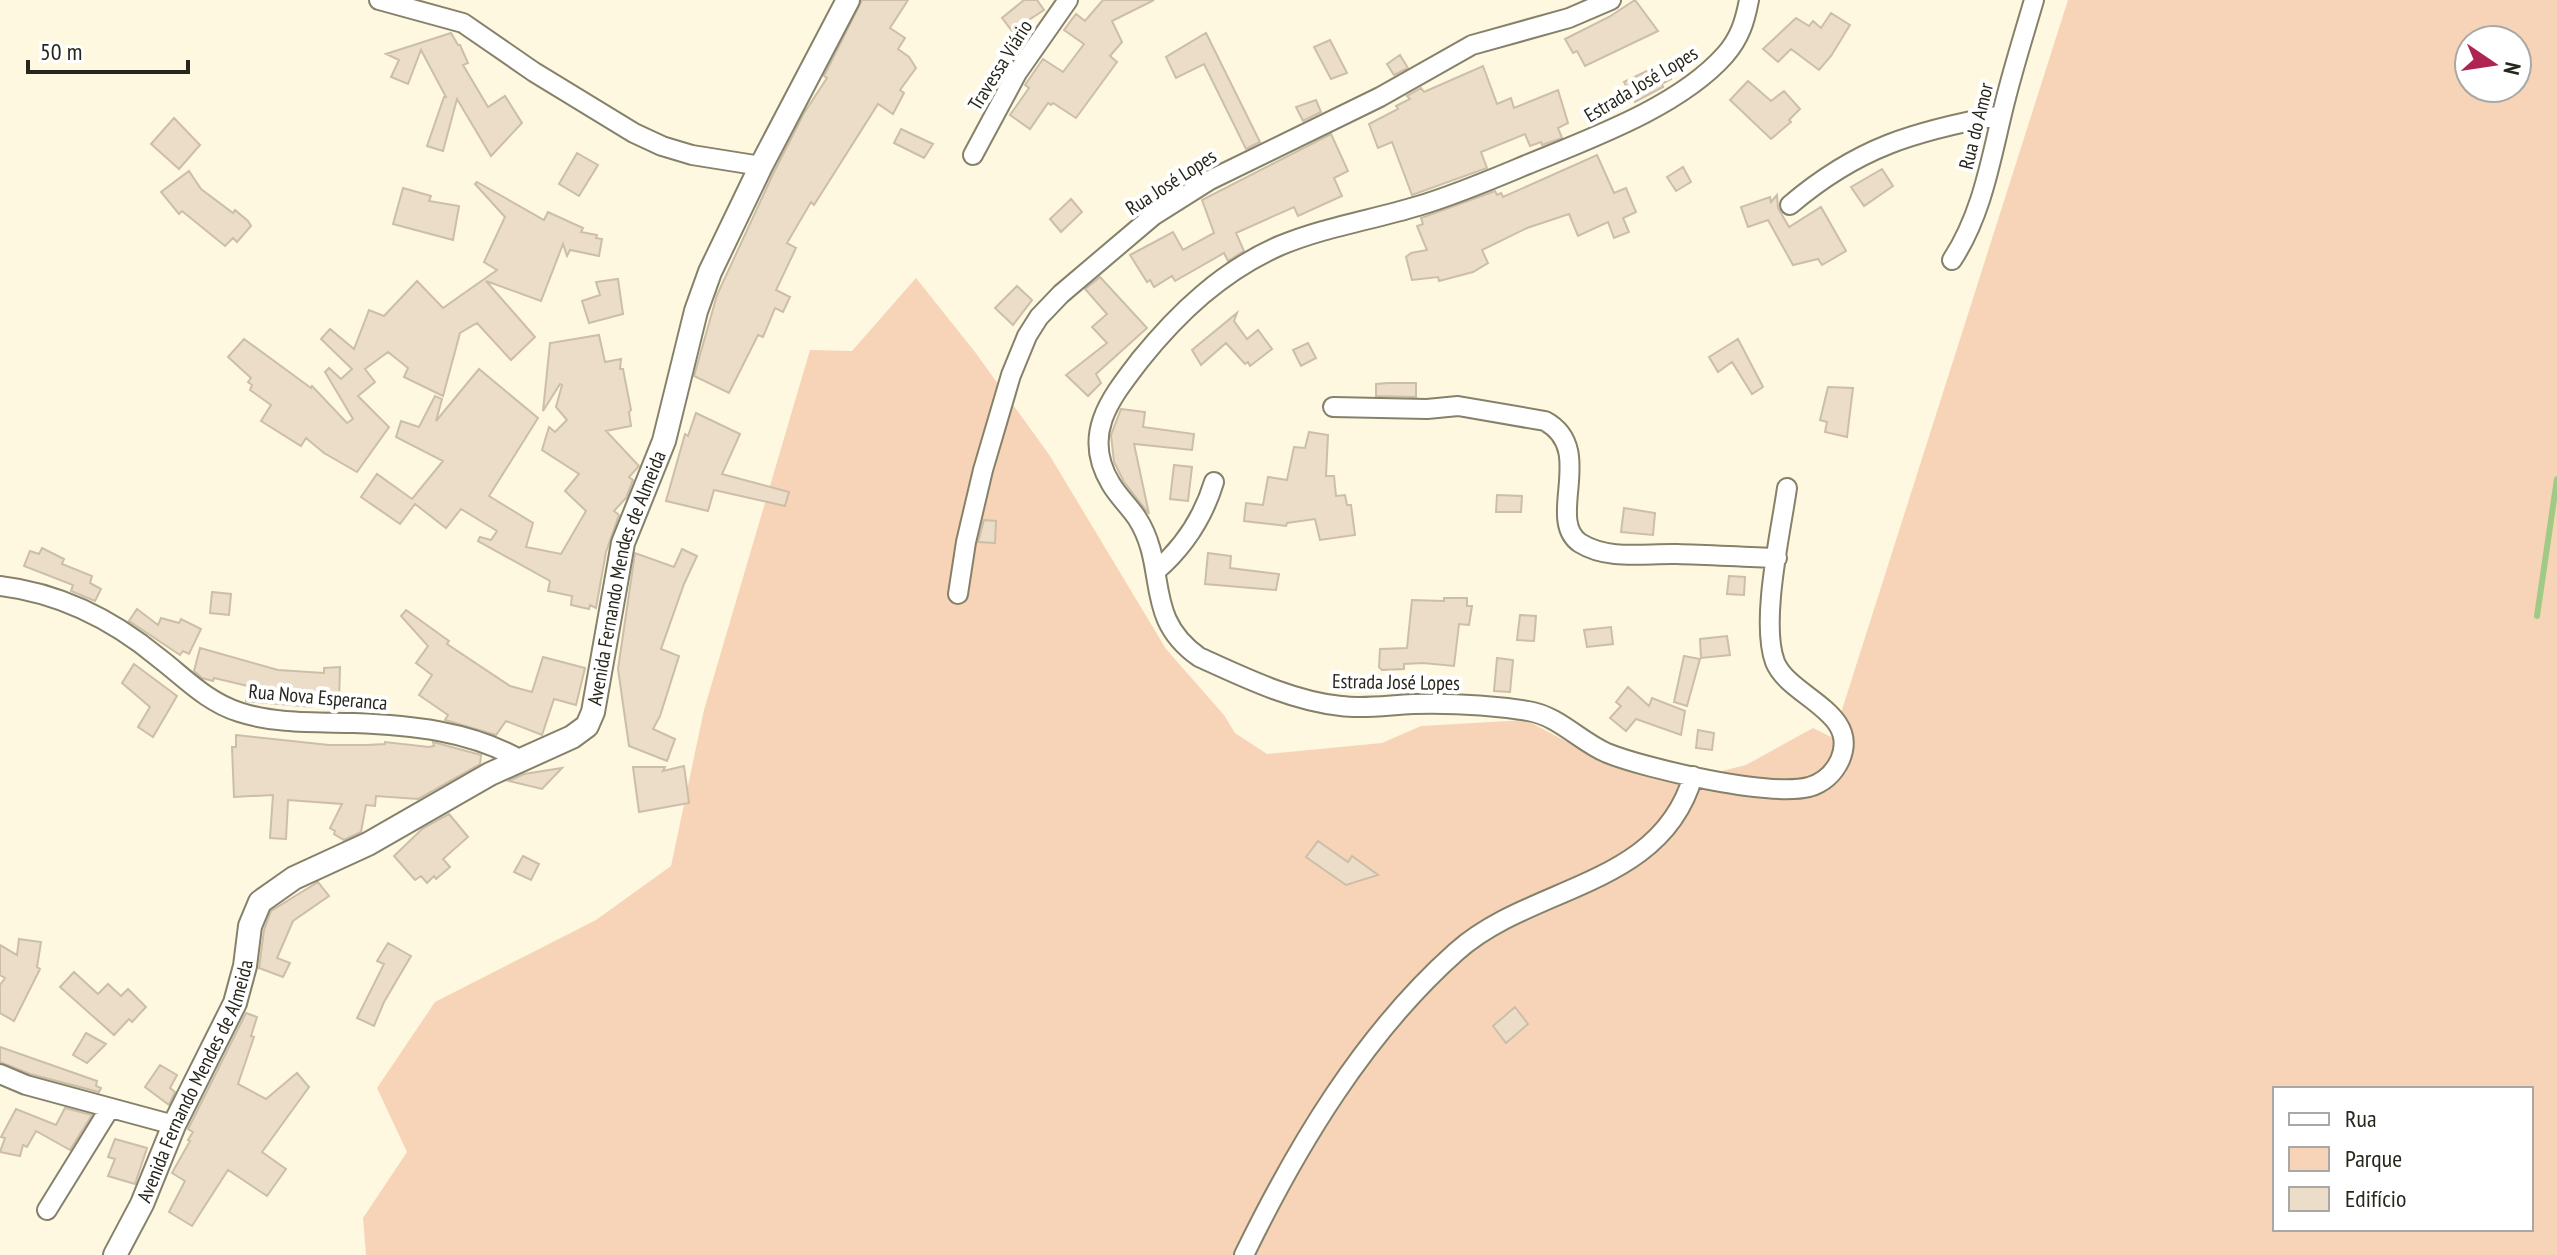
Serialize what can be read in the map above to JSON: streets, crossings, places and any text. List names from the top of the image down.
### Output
{
  "streets": {
    "street": [
      "Travessa Viário",
      "Estrada José Lopes",
      "Rua do Amor",
      "Rua José Lopes",
      "Avenida Fernando Mendes de Almeida",
      "Rua Nova Esperanca"
    ]
  },
  "crossings": [
    ["Avenida Fernando Mendes de Almeida", "Rua Nova Esperanca"]
  ],
  "legend": ["Rua", "Parque", "Edifício"],
  "scale_bar": "50 m",
  "north": "right"
}
